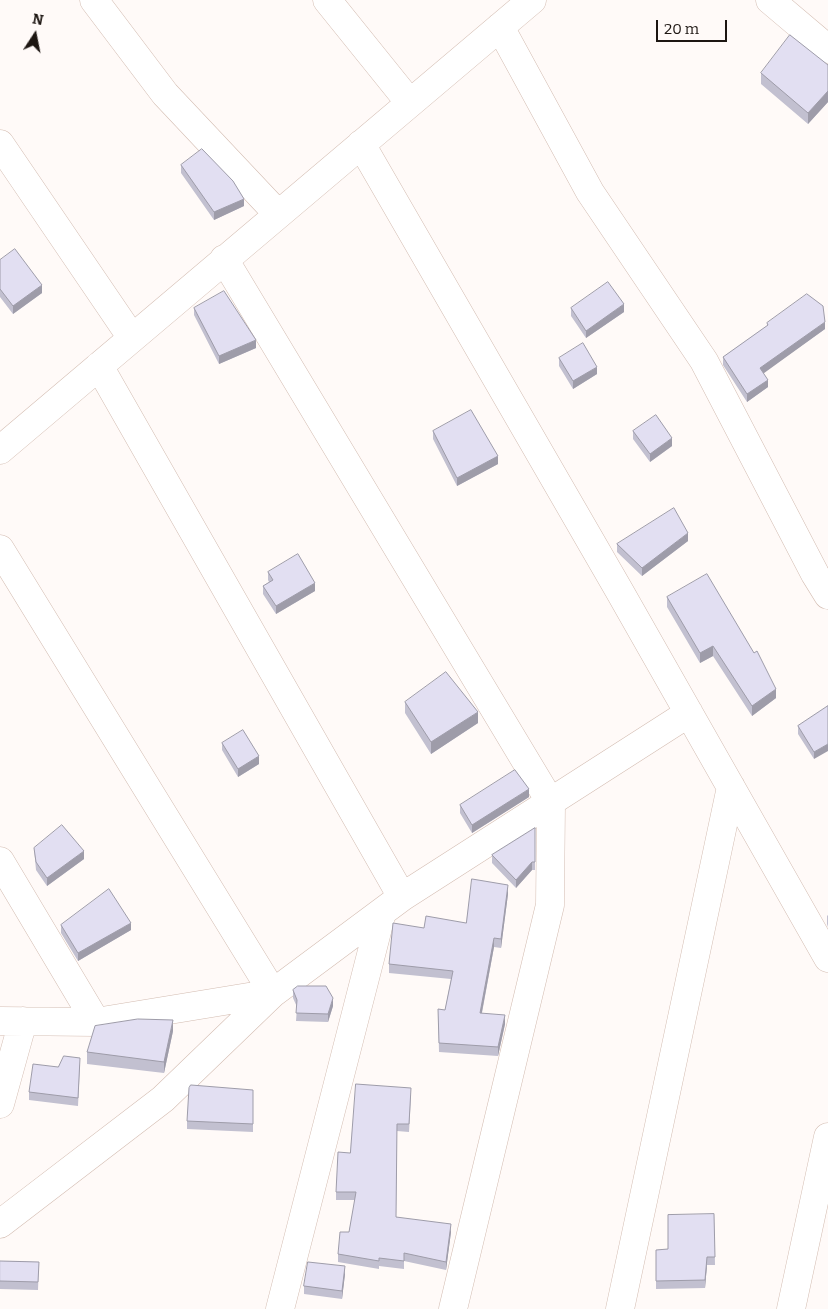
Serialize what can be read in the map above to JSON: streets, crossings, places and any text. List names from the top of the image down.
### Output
{
  "scale_bar": "20 m",
  "north": "top"
}
